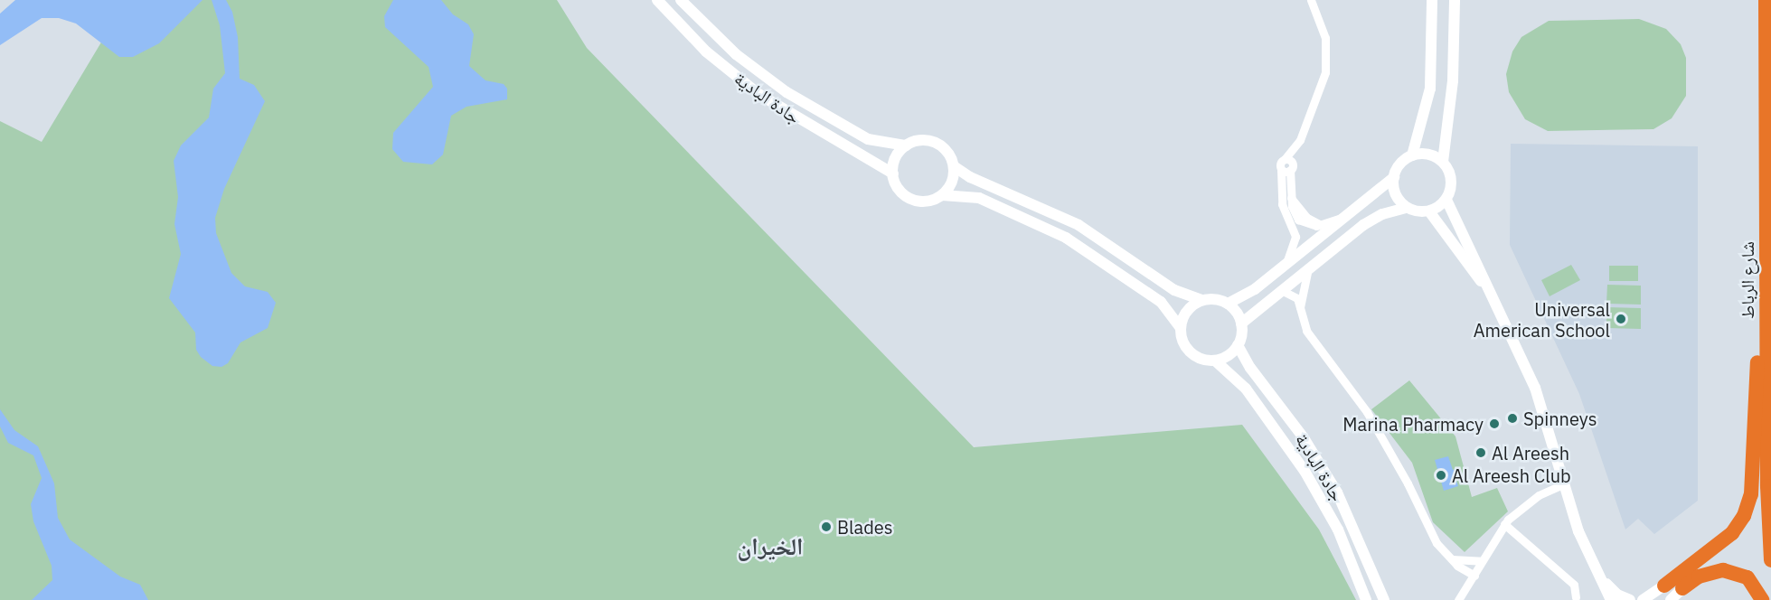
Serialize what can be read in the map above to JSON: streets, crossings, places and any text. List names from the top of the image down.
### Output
{
  "streets": {
    "highway": ["شارع الرباط"],
    "street": ["جادة البادية"]
  },
  "districts": ["الخيران"],
  "places": [
    "Universal American School",
    "Spinneys",
    "Marina Pharmacy",
    "Al Areesh",
    "Al Areesh Club",
    "Blades"
  ]
}
